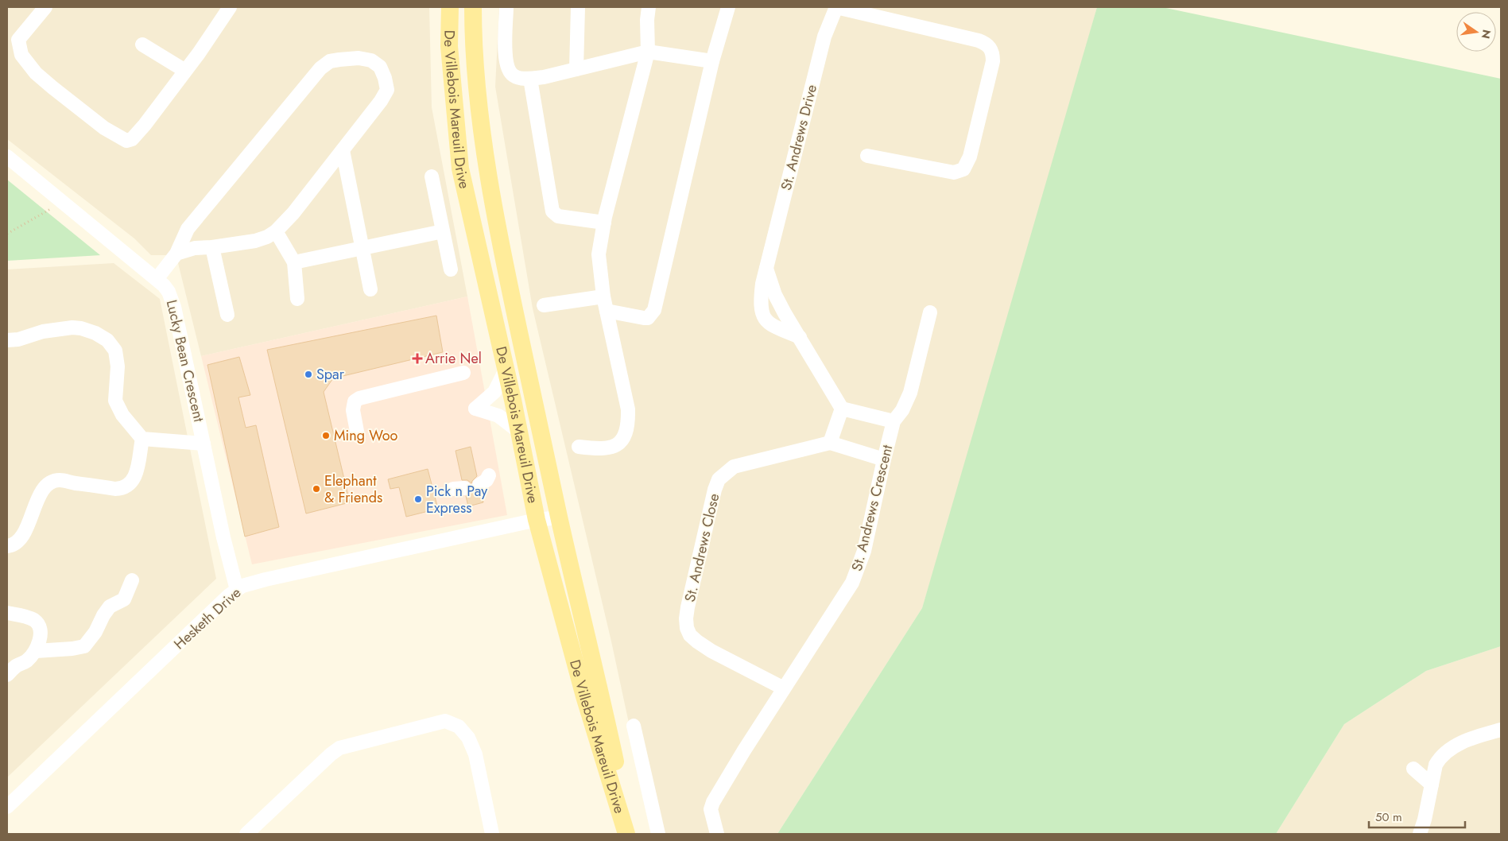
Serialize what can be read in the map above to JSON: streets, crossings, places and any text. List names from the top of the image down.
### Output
{
  "streets": {
    "main road": ["De Villebois Mareuil Drive"],
    "street": [
      "St. Andrews Drive",
      "Lucky Bean Crescent",
      "St. Andrews Crescent",
      "St. Andrews Close",
      "Hesketh Drive"
    ]
  },
  "crossings": [
    ["De Villebois Mareuil Drive", "Hesketh Drive"],
    ["Lucky Bean Crescent", "Hesketh Drive"],
    ["St. Andrews Crescent", "St. Andrews Close"]
  ],
  "places": {
    "health": ["Arrie Nel"],
    "other": [
      "Spar",
      "Ming Woo",
      "Elephant & Friends",
      "Pick n Pay Express"
    ]
  },
  "scale_bar": "50 m",
  "north": "right"
}
